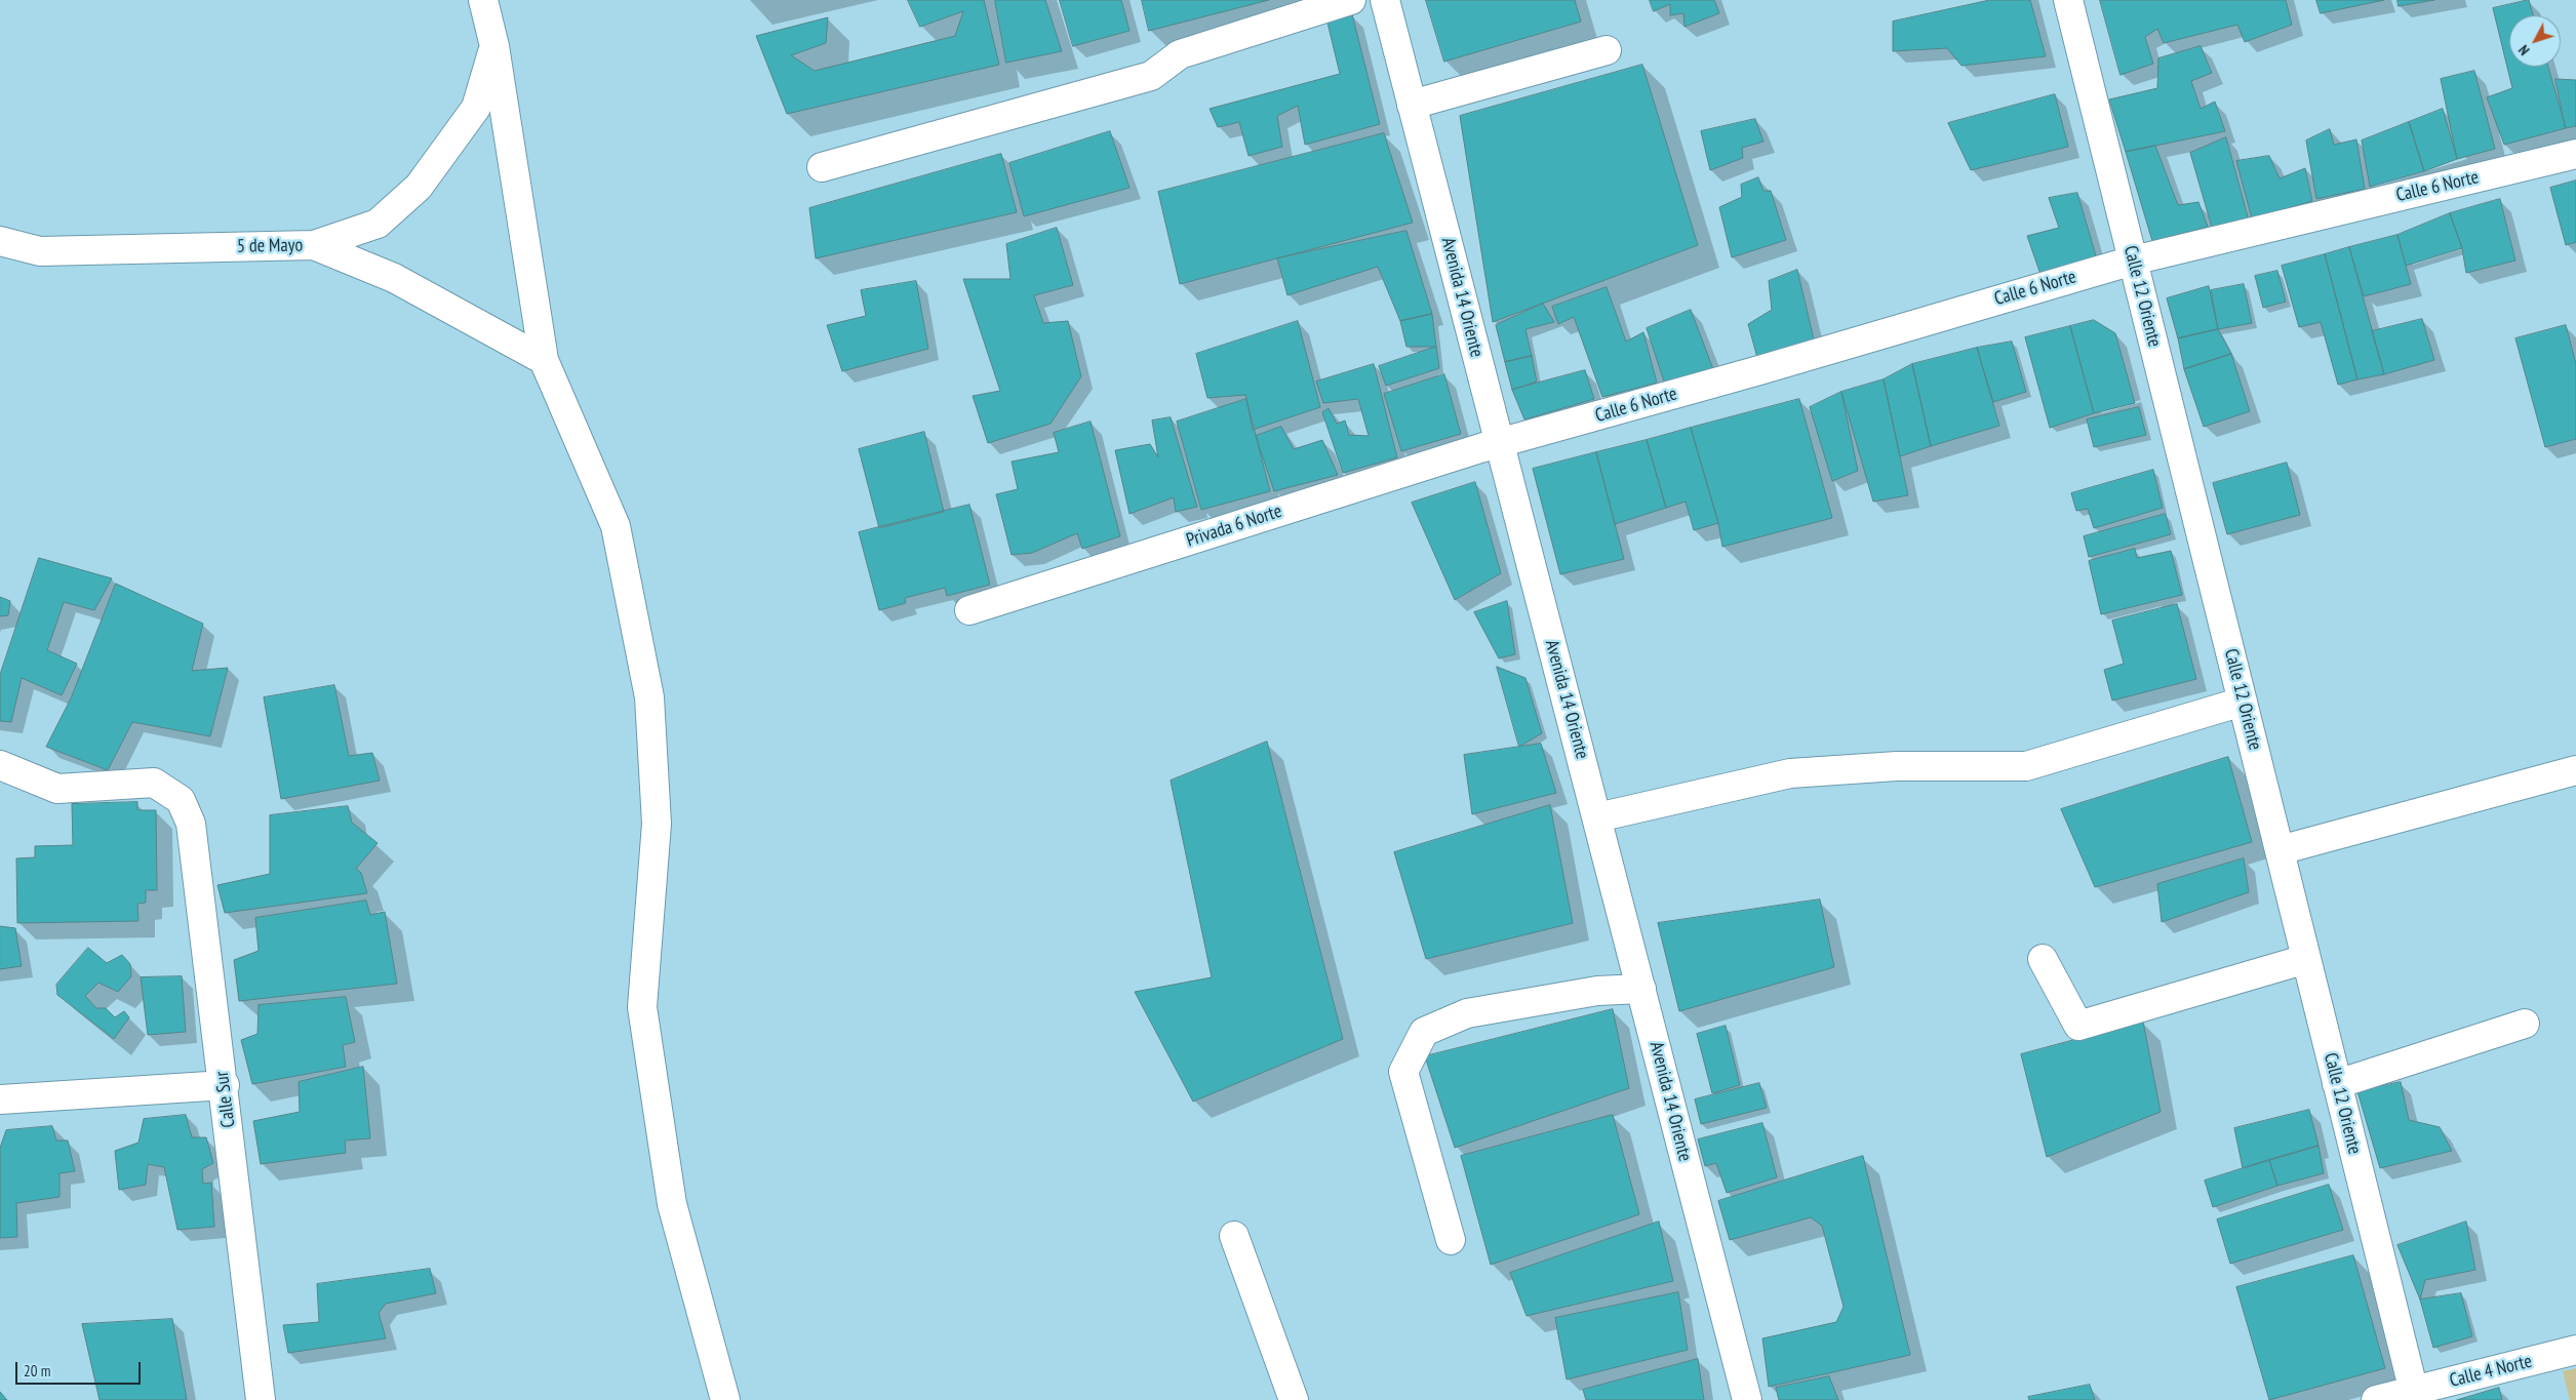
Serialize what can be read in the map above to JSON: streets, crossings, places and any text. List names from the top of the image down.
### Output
{
  "streets": {
    "street": [
      "Calle 6 Norte",
      "5 de Mayo",
      "Calle 12 Oriente",
      "Avenida 14 Oriente",
      "Privada 6 Norte",
      "Calle Sur",
      "Calle 4 Norte"
    ]
  },
  "crossings": [
    ["Calle 6 Norte", "Calle 12 Oriente"],
    ["Calle 6 Norte", "Avenida 14 Oriente"],
    ["Calle 6 Norte", "Privada 6 Norte"],
    ["Calle 12 Oriente", "Calle 4 Norte"],
    ["Avenida 14 Oriente", "Privada 6 Norte"]
  ],
  "scale_bar": "20 m",
  "north": "bottom left"
}
